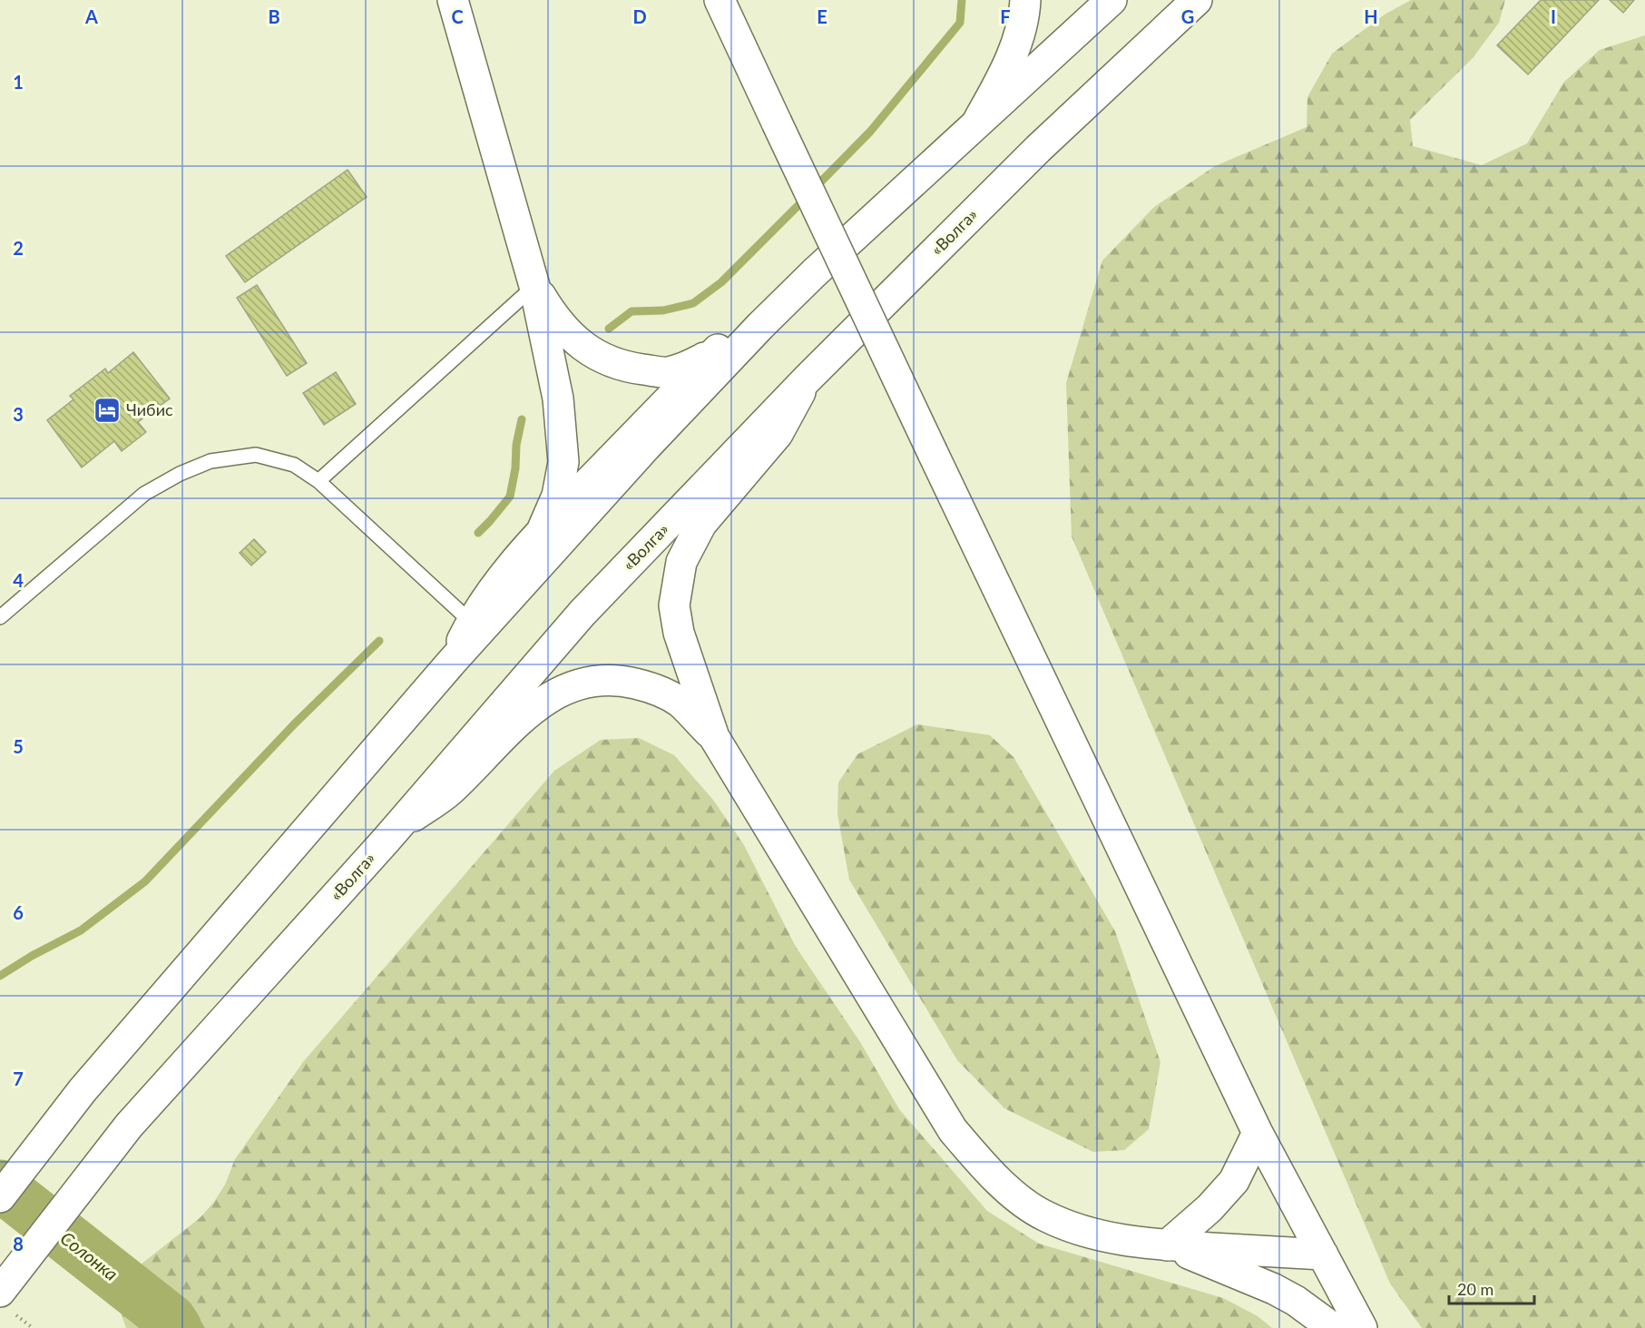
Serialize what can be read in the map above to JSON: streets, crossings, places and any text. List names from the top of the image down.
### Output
{
  "streets": {
    "main road": ["«Волга»"]
  },
  "water": ["Солонка"],
  "places": {
    "hotel": ["Чибис"]
  },
  "scale_bar": "20 m",
  "grid": {
    "columns": [
      "A",
      "B",
      "C",
      "D",
      "E",
      "F",
      "G",
      "H",
      "I"
    ],
    "rows": [
      "1",
      "2",
      "3",
      "4",
      "5",
      "6",
      "7",
      "8"
    ]
  }
}
